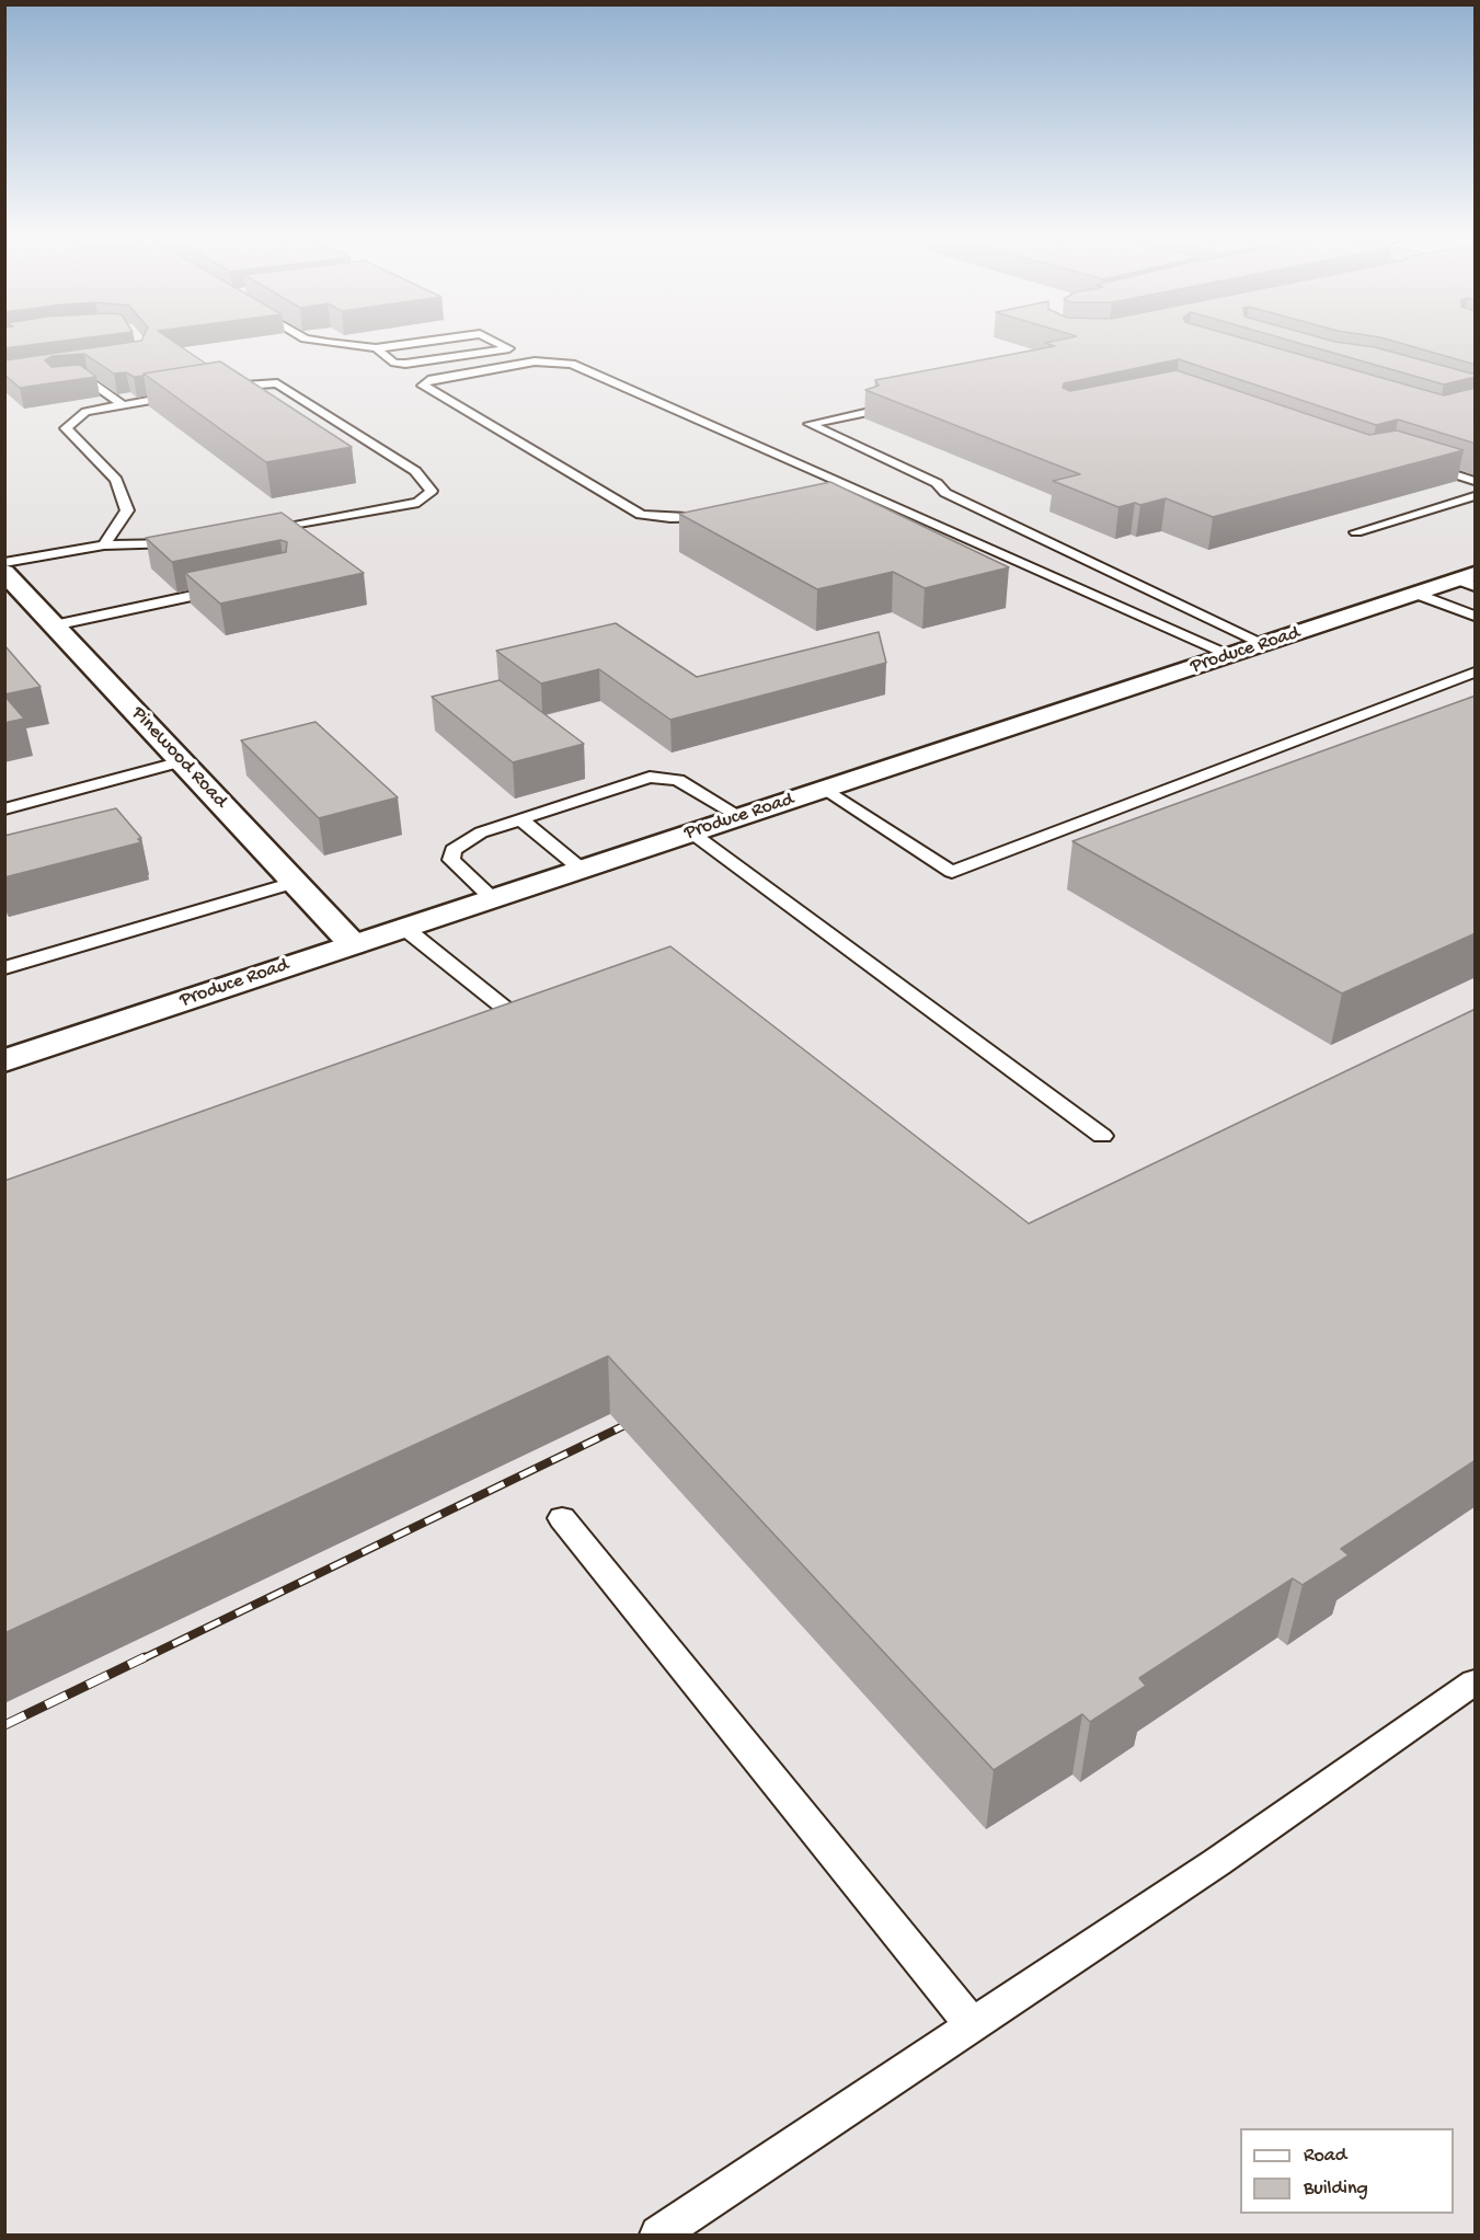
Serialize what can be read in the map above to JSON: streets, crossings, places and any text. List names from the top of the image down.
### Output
{
  "streets": {
    "street": ["Produce Road", "Pinewood Road"]
  },
  "crossings": [
    ["Produce Road", "Pinewood Road"]
  ],
  "legend": ["Road", "Building"]
}
